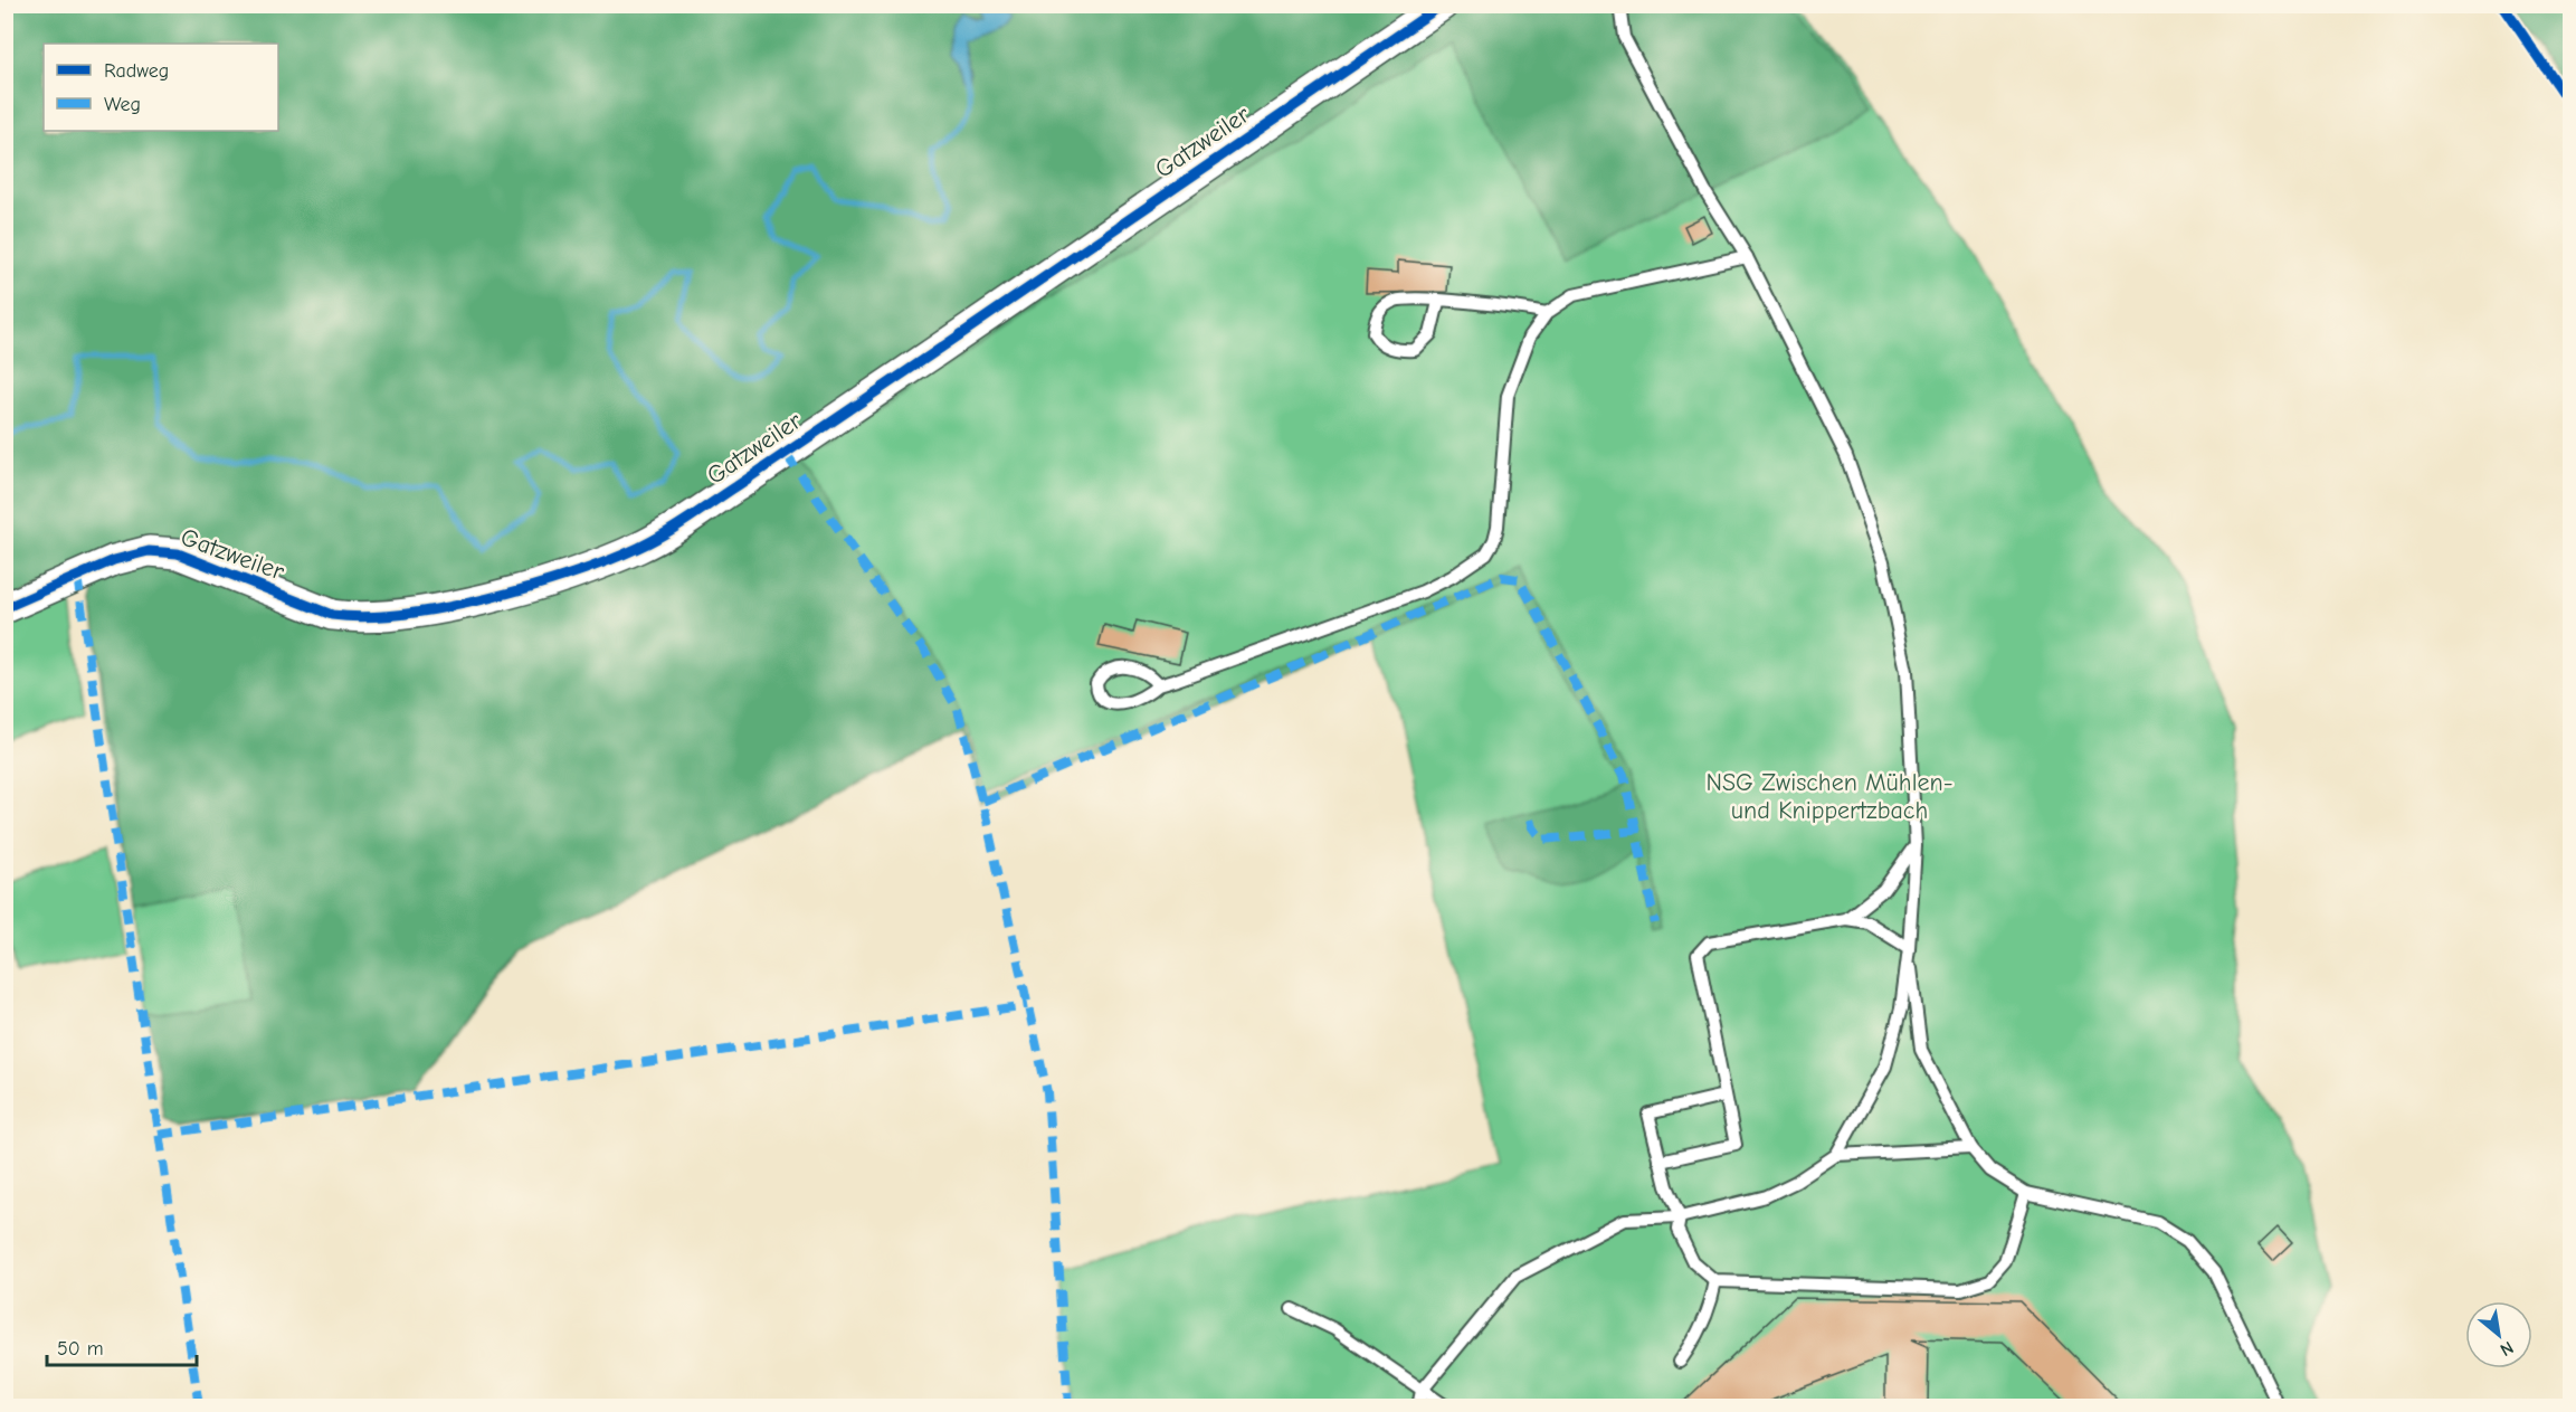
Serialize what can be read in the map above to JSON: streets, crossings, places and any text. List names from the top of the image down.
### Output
{
  "streets": {
    "street": ["Gatzweiler"]
  },
  "parks": ["NSG Zwischen Mühlen- und Knippertzbach"],
  "legend": ["Radweg", "Weg"],
  "scale_bar": "50 m",
  "north": "bottom right"
}
